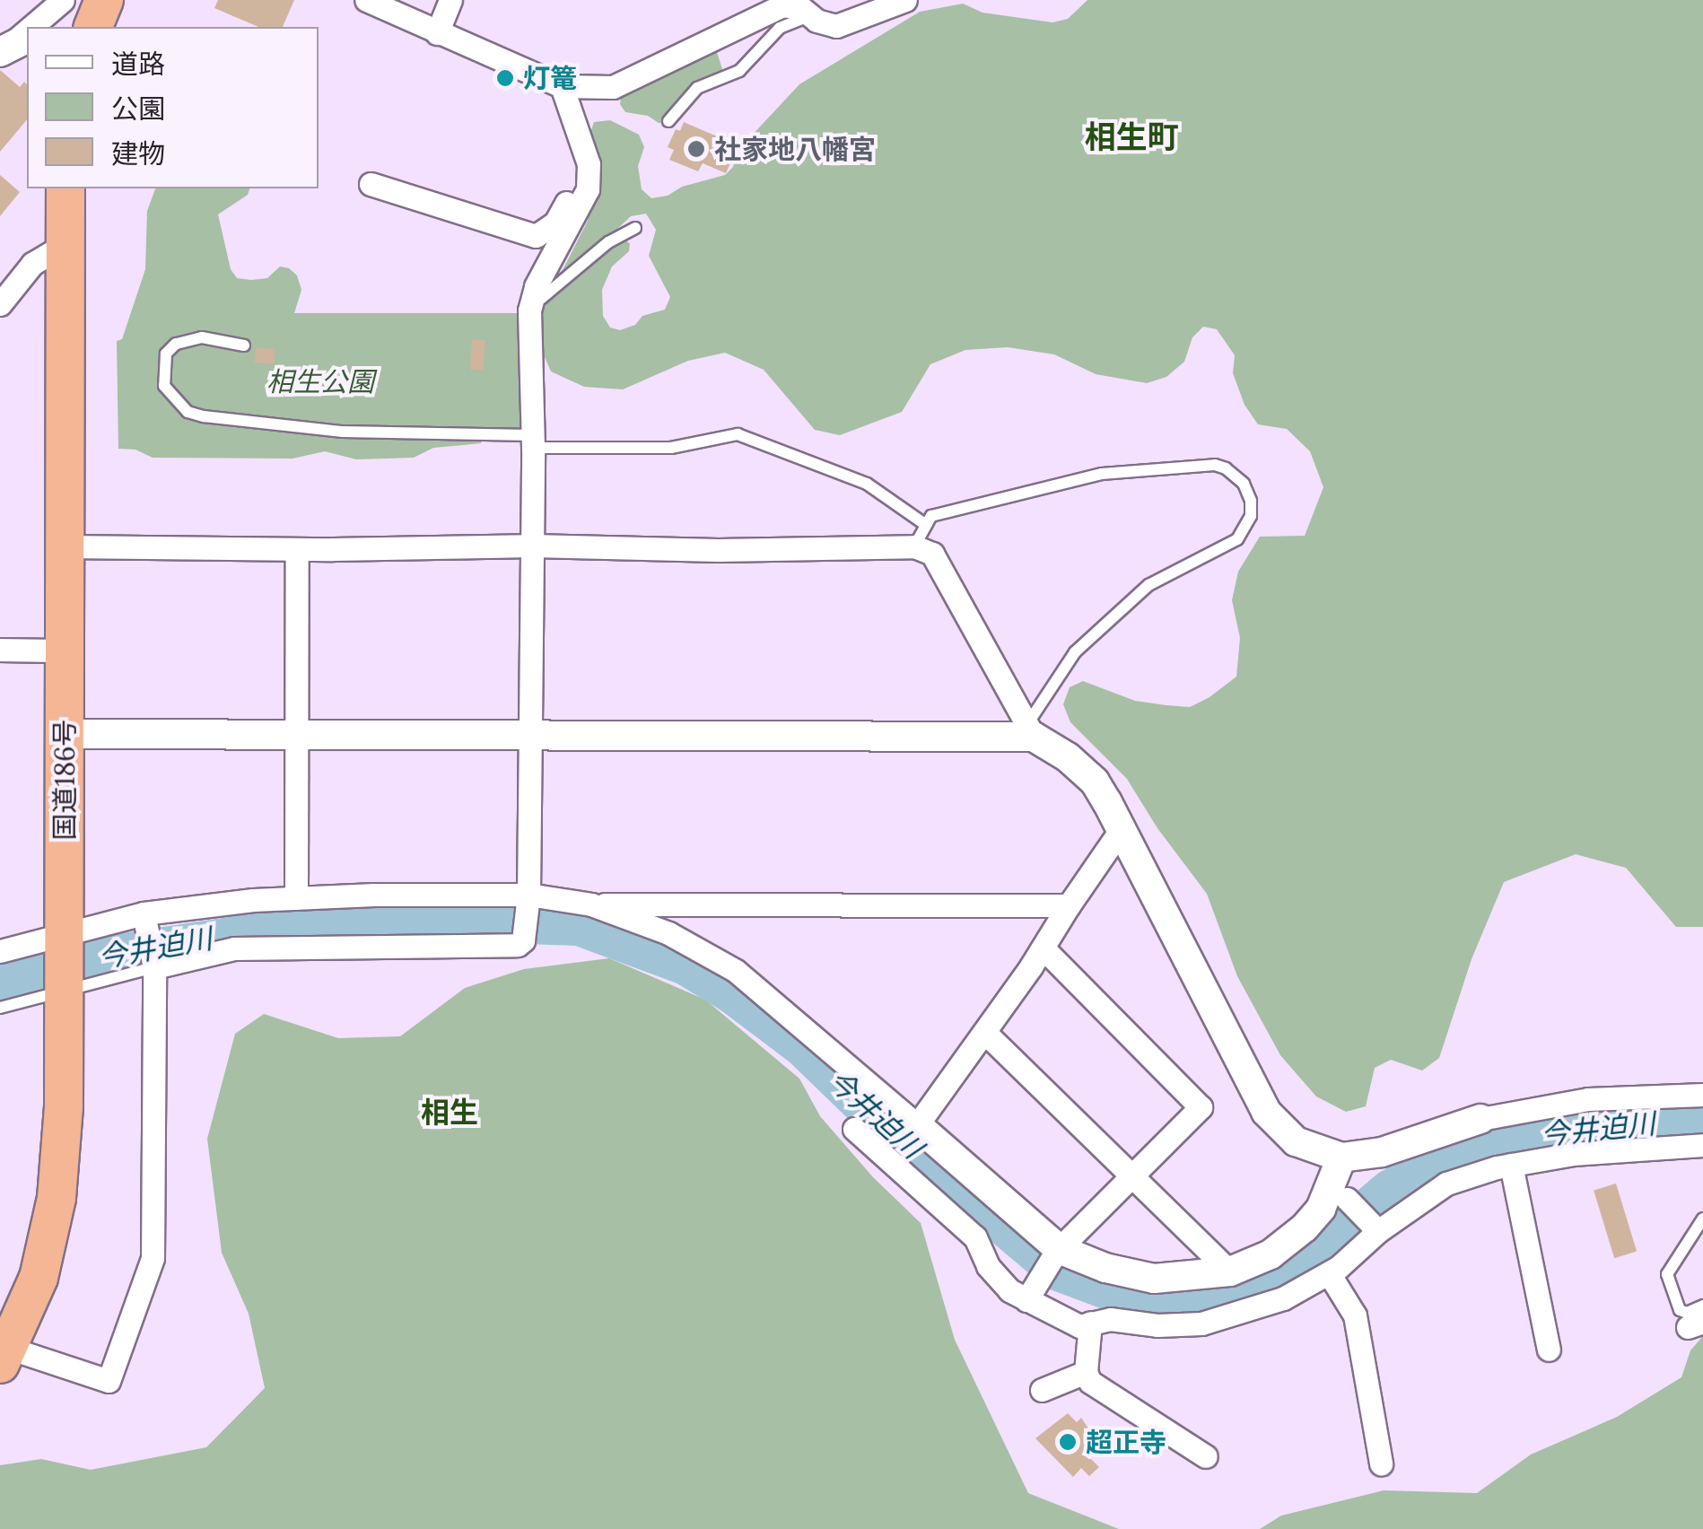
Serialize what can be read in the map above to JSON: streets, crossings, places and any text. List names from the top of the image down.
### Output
{
  "streets": {
    "highway": ["国道186号"]
  },
  "districts": ["相生町", "相生"],
  "water": ["今井迫川"],
  "parks": ["相生公園"],
  "places": ["灯篭", "社家地八幡宮", "超正寺"],
  "legend": ["道路", "公園", "建物"]
}
